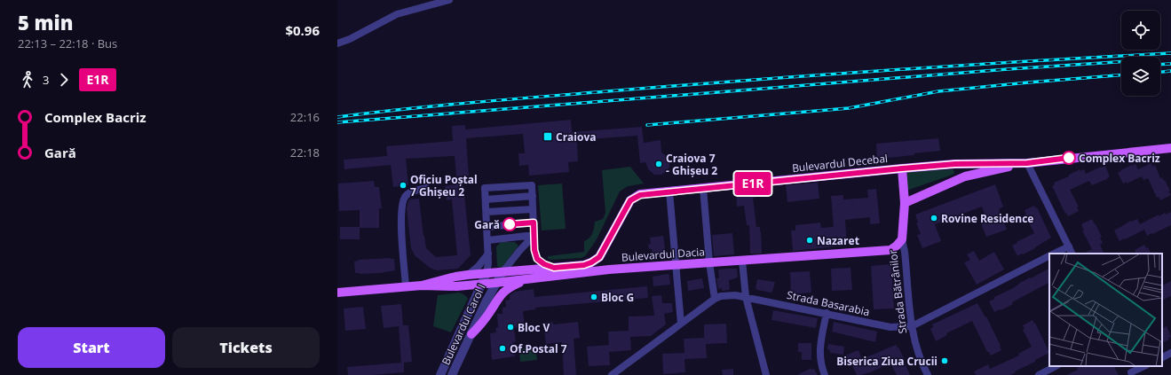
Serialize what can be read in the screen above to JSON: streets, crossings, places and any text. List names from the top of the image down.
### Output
{
  "streets": {
    "main road": ["Bulevardul Decebal", "Bulevardul Dacia", "Strada Bătrânilor"],
    "street": ["Strada Basarabia", "Bulevardul Carol I"]
  },
  "crossings": [
    ["Bulevardul Decebal", "Bulevardul Dacia"],
    ["Bulevardul Decebal", "Strada Bătrânilor"],
    ["Bulevardul Dacia", "Strada Bătrânilor"],
    ["Bulevardul Dacia", "Bulevardul Carol I"],
    ["Strada Bătrânilor", "Strada Basarabia"]
  ],
  "places": {
    "transit": ["Craiova"],
    "other": [
      "Complex Bacriz",
      "Craiova 7 - Ghișeu 2",
      "Oficiu Poștal 7 Ghișeu 2",
      "Rovine Residence",
      "Gară",
      "Nazaret",
      "Bloc G",
      "Bloc V",
      "Of.Postal 7",
      "Biserica Ziua Crucii"
    ]
  },
  "lines": ["bus line E1R"],
  "page": {
    "heading": ["5 min", "22:13 – 22:18 · Bus", "$0.96"],
    "on_map": "E1R",
    "legs": ["3", "E1R"],
    "list": [
      {
        "name": "Complex Bacriz",
        "value": "22:16"
      },
      {
        "name": "Gară",
        "value": "22:18"
      }
    ],
    "buttons": ["Start", "Tickets"]
  }
}
